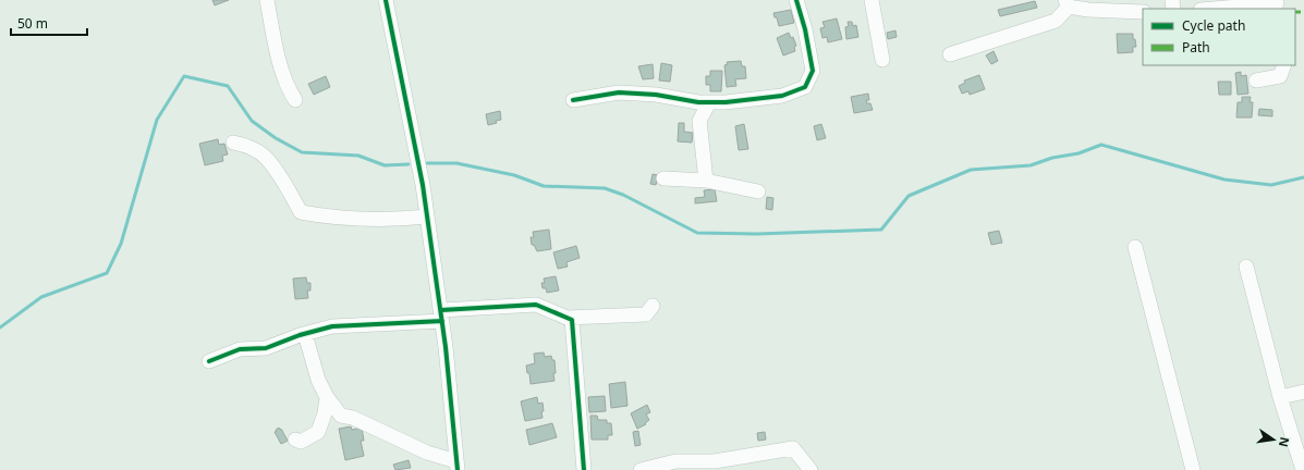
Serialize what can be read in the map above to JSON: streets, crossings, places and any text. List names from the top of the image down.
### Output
{
  "legend": ["Cycle path", "Path"],
  "scale_bar": "50 m",
  "north": "right"
}
